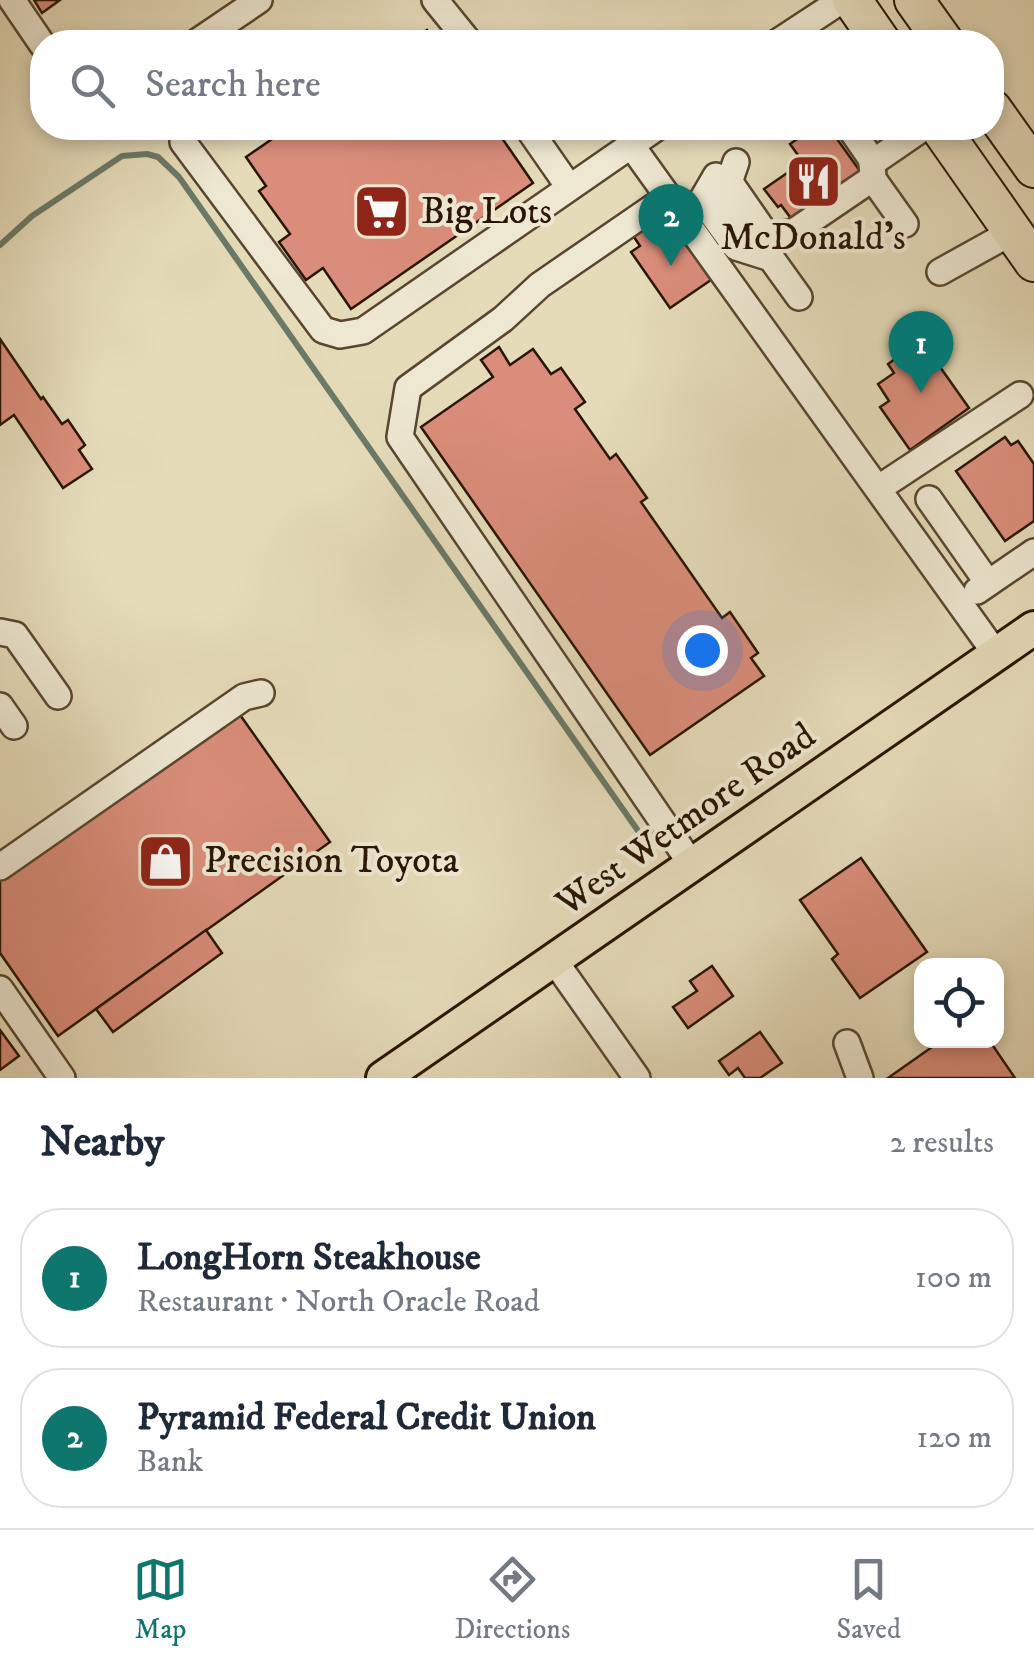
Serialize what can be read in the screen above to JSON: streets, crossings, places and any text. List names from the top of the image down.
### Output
{
  "streets": {
    "main road": ["West Wetmore Road"]
  },
  "places": {
    "restaurant": ["McDonald's"],
    "supermarket": ["Big Lots"],
    "shop": ["Precision Toyota"]
  },
  "page": {
    "search": "Search here",
    "pins": ["2", "1"],
    "heading": ["Nearby", "2 results"],
    "list": [
      {
        "mark": "1",
        "name": "LongHorn Steakhouse",
        "note": "Restaurant · North Oracle Road",
        "value": "100 m"
      },
      {
        "mark": "2",
        "name": "Pyramid Federal Credit Union",
        "note": "Bank",
        "value": "120 m"
      }
    ],
    "nav": ["Map", "Directions", "Saved"]
  }
}
